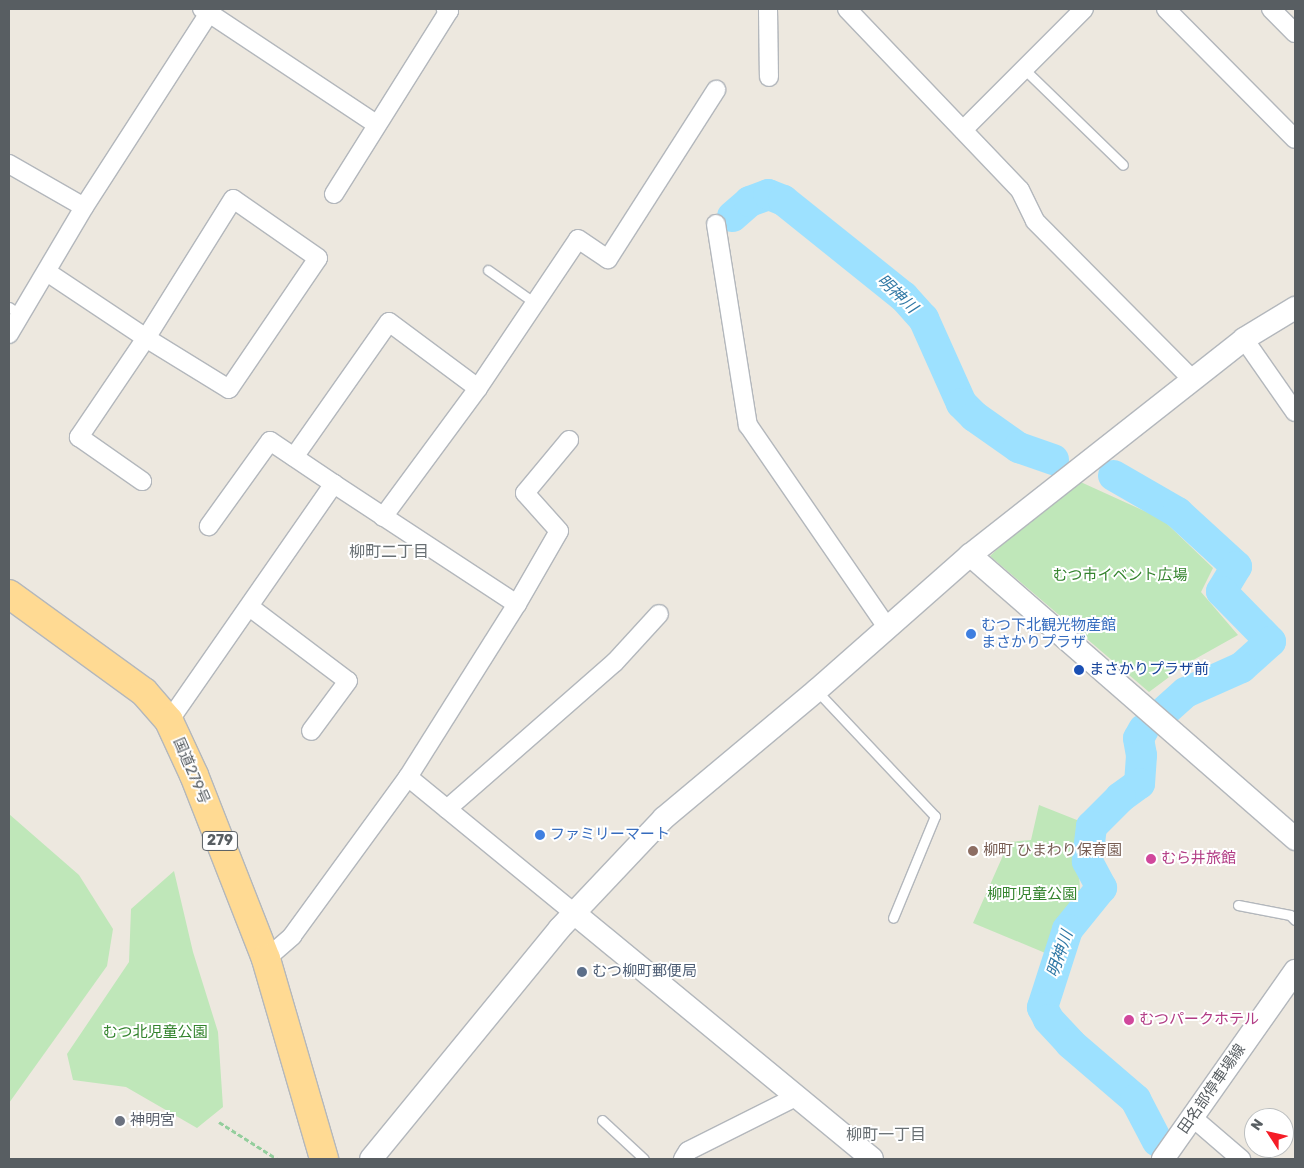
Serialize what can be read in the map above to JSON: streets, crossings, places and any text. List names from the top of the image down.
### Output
{
  "streets": {
    "highway": ["国道279号", "279"],
    "street": ["田名部停車場線"]
  },
  "districts": ["柳町二丁目", "柳町一丁目"],
  "water": ["明神川"],
  "parks": ["むつ市イベント広場", "柳町児童公園", "むつ北児童公園"],
  "places": [
    "むつ下北観光物産館 まさかりプラザ",
    "まさかりプラザ前",
    "ファミリーマート",
    "柳町 ひまわり保育園",
    "むら井旅館",
    "むつ柳町郵便局",
    "むつパークホテル",
    "神明宮"
  ],
  "north": "top left"
}
